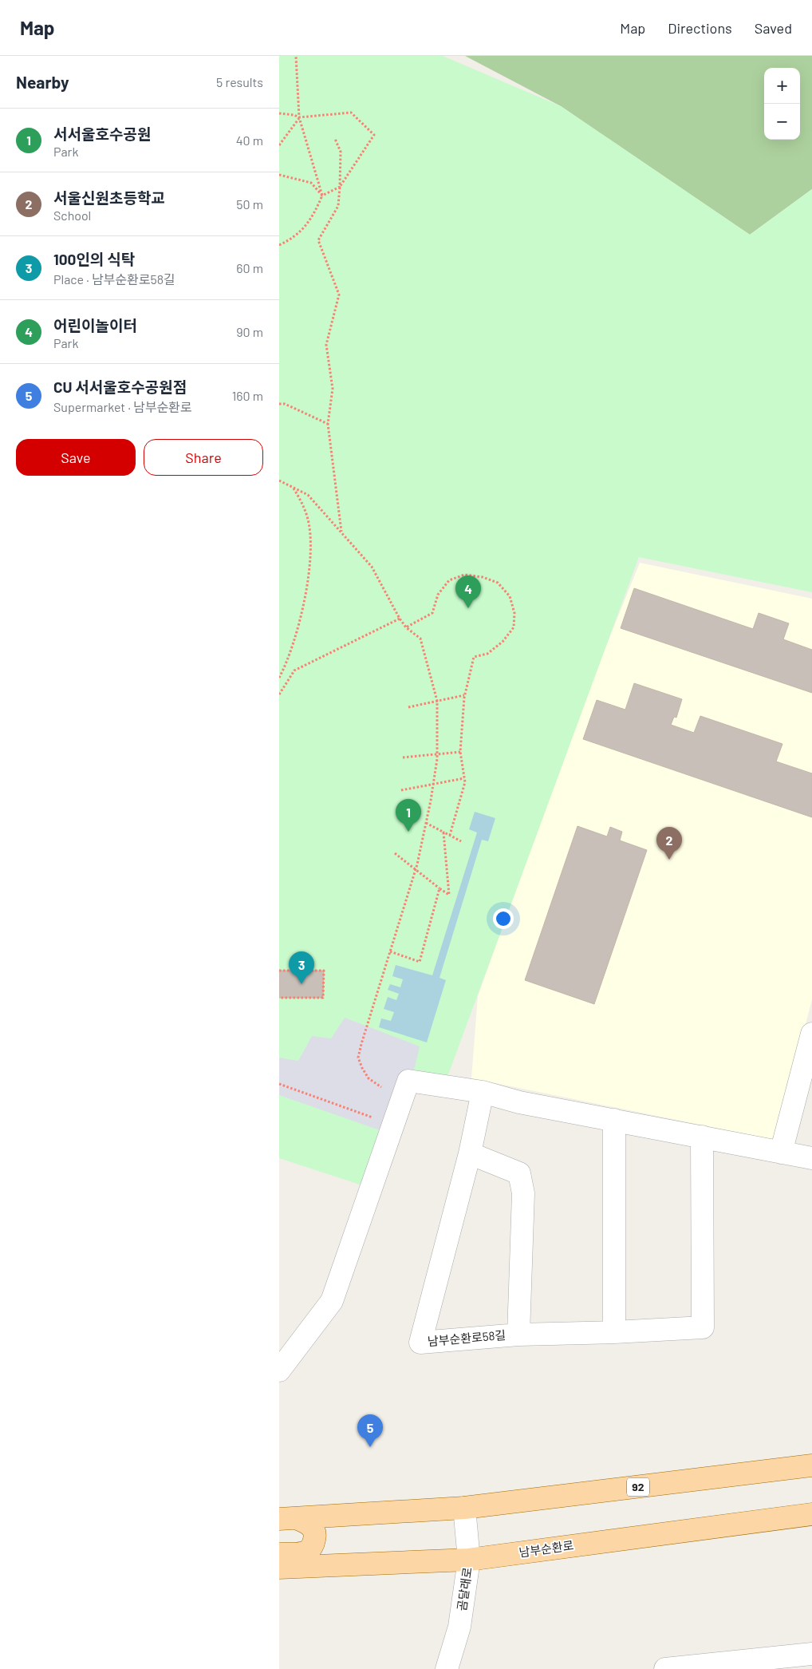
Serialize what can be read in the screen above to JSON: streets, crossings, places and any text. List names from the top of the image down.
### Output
{
  "streets": {
    "main road": ["92", "남부순환로"],
    "street": ["남부순환로58길", "곰달래로"]
  },
  "crossings": [
    ["92", "곰달래로"],
    ["남부순환로", "곰달래로"]
  ],
  "page": {
    "header": "Map",
    "nav": ["Map", "Directions", "Saved"],
    "heading": ["Nearby", "5 results"],
    "map_buttons": ["+", "−"],
    "list": [
      {
        "mark": "1",
        "name": "서서울호수공원",
        "note": "Park",
        "value": "40 m"
      },
      {
        "mark": "2",
        "name": "서울신원초등학교",
        "note": "School",
        "value": "50 m"
      },
      {
        "mark": "3",
        "name": "100인의 식탁",
        "note": "Place · 남부순환로58길",
        "value": "60 m"
      },
      {
        "mark": "4",
        "name": "어린이놀이터",
        "note": "Park",
        "value": "90 m"
      },
      {
        "mark": "5",
        "name": "CU 서서울호수공원점",
        "note": "Supermarket · 남부순환로",
        "value": "160 m"
      }
    ],
    "buttons": ["Save", "Share"],
    "pins": [
      "4",
      "1",
      "2",
      "3",
      "5"
    ]
  }
}
